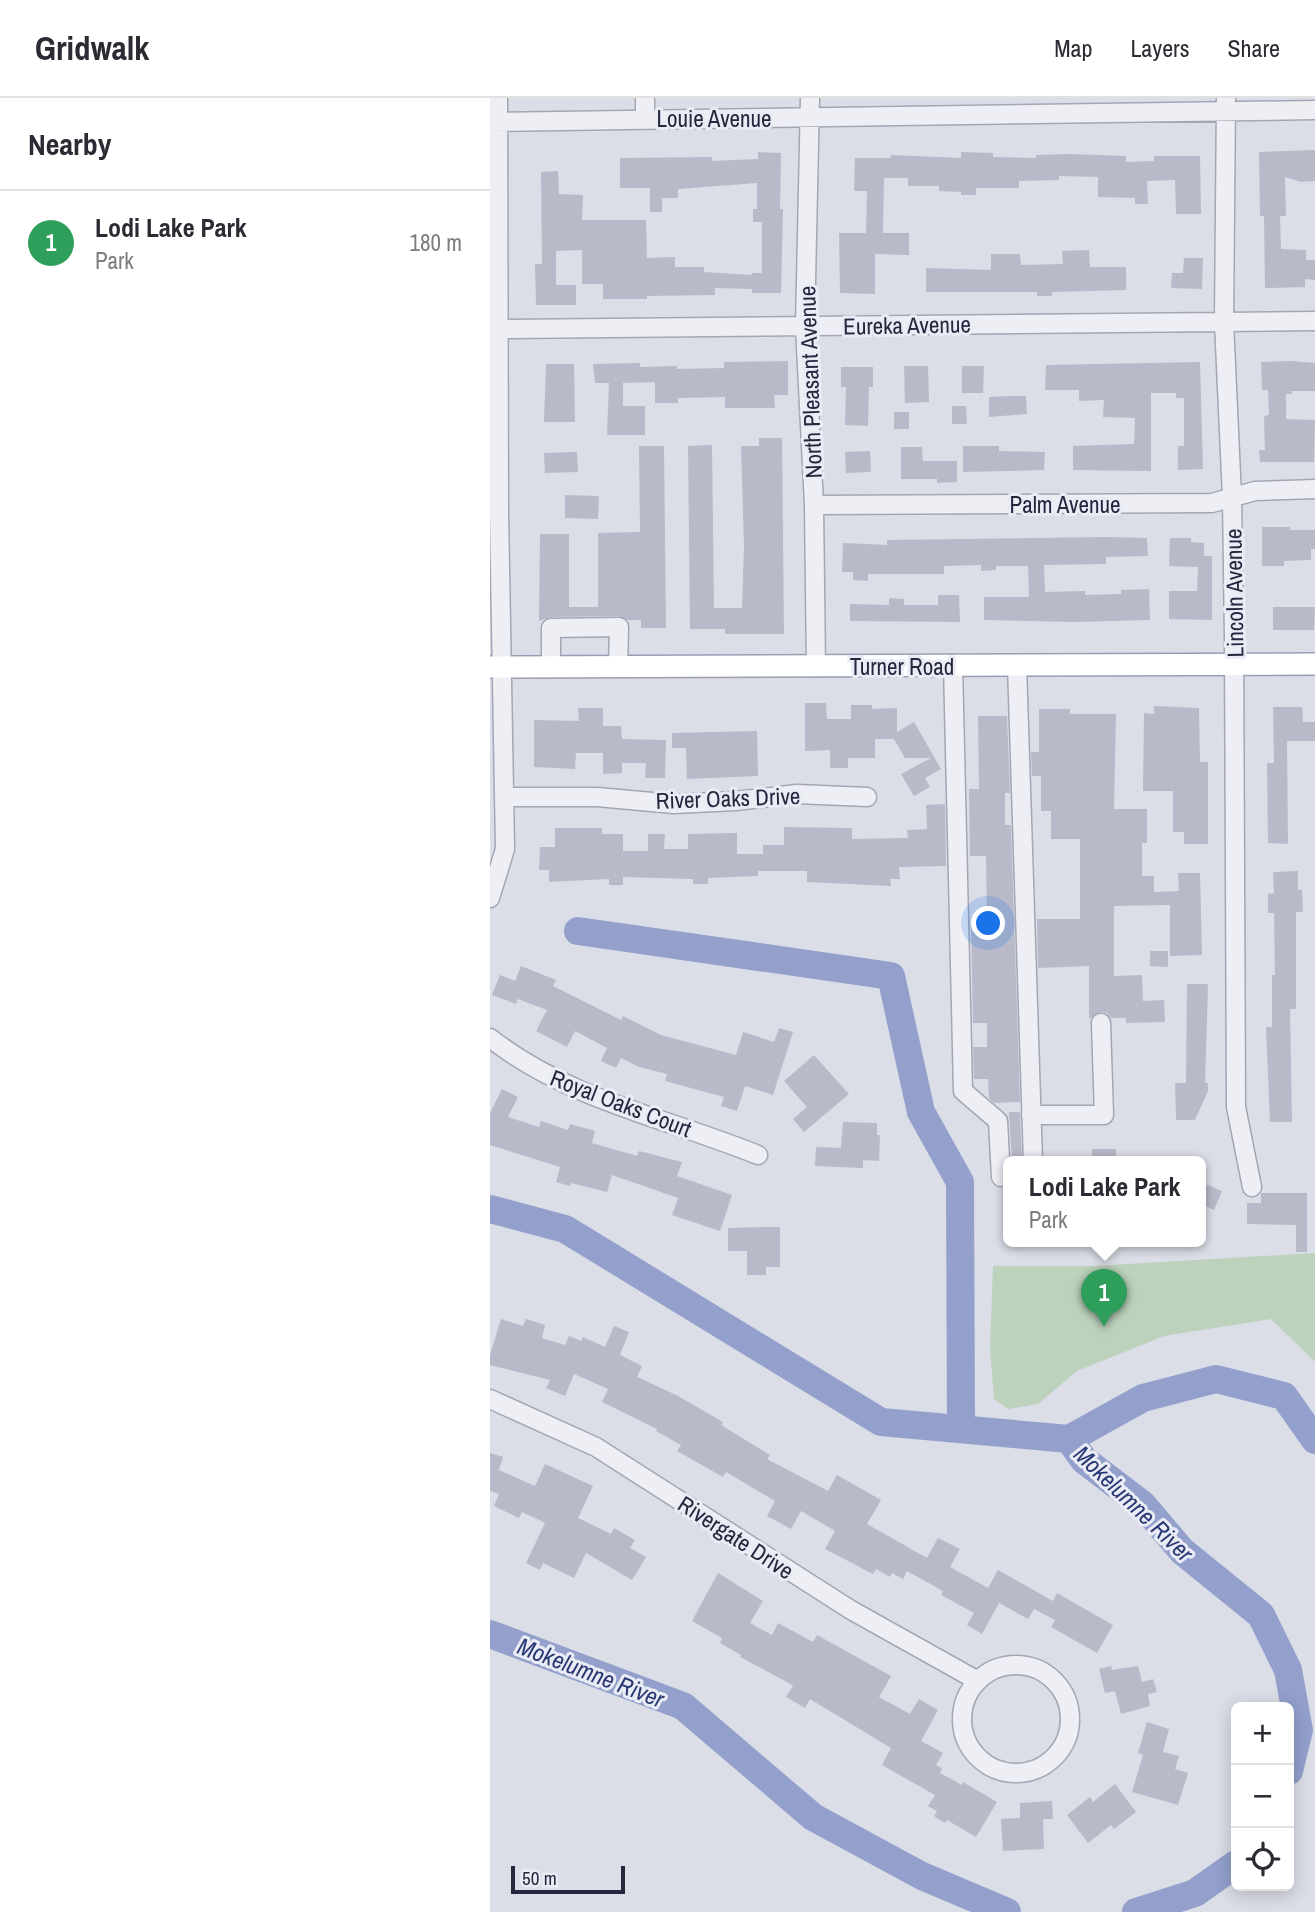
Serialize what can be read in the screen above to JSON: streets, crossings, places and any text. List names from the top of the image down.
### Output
{
  "streets": {
    "main road": ["Turner Road"],
    "street": [
      "Louie Avenue",
      "Eureka Avenue",
      "North Pleasant Avenue",
      "Palm Avenue",
      "Lincoln Avenue",
      "River Oaks Drive",
      "Royal Oaks Court",
      "Rivergate Drive"
    ]
  },
  "crossings": [
    ["Louie Avenue", "North Pleasant Avenue"],
    ["Louie Avenue", "Lincoln Avenue"],
    ["Eureka Avenue", "North Pleasant Avenue"],
    ["Eureka Avenue", "Lincoln Avenue"],
    ["North Pleasant Avenue", "Palm Avenue"],
    ["North Pleasant Avenue", "Turner Road"],
    ["Palm Avenue", "Lincoln Avenue"],
    ["Lincoln Avenue", "Turner Road"]
  ],
  "water": ["Mokelumne River"],
  "scale_bar": "50 m",
  "page": {
    "header": "Gridwalk",
    "nav": ["Map", "Layers", "Share"],
    "heading": "Nearby",
    "list": [
      {
        "mark": "1",
        "name": "Lodi Lake Park",
        "note": "Park",
        "value": "180 m"
      }
    ],
    "popup": ["Lodi Lake Park", "Park"],
    "pins": "1",
    "map_buttons": ["+", "−"],
    "scale": "50 m"
  }
}
